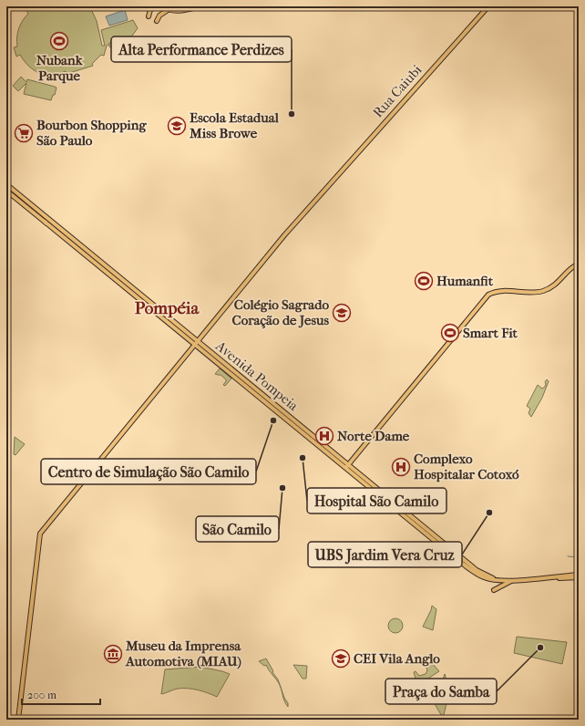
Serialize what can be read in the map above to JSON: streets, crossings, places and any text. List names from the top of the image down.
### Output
{
  "streets": {
    "main road": ["Rua Caiubi", "Avenida Pompeia"]
  },
  "crossings": [
    ["Rua Caiubi", "Avenida Pompeia"]
  ],
  "districts": ["Pompéia"],
  "places": {
    "sports": ["Nubank Parque", "Humanfit", "Smart Fit"],
    "other": [
      "Alta Performance Perdizes",
      "Centro de Simulação São Camilo",
      "Hospital São Camilo",
      "São Camilo",
      "UBS Jardim Vera Cruz",
      "Praça do Samba"
    ],
    "school or university": ["Escola Estadual Miss Browe", "Colégio Sagrado Coração de Jesus", "CEI Vila Anglo"],
    "supermarket": ["Bourbon Shopping São Paulo"],
    "hospital": ["Norte Dame", "Complexo Hospitalar Cotoxó"],
    "museum": ["Museu da Imprensa Automotiva (MIAU)"]
  },
  "scale_bar": "200 m"
}
